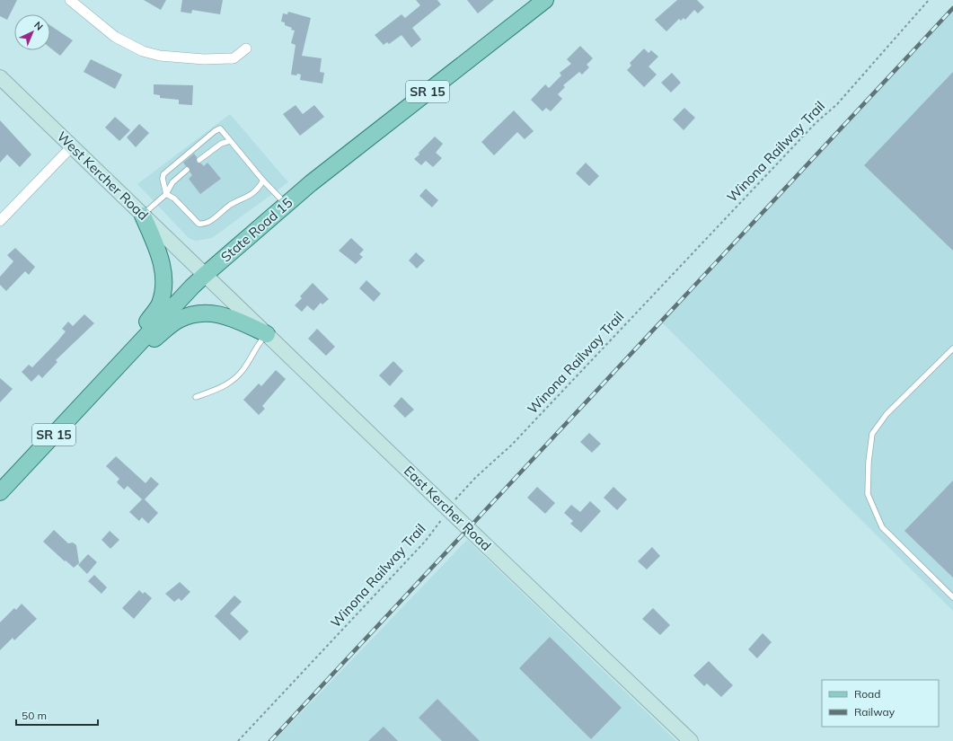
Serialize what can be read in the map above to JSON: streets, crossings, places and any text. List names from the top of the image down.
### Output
{
  "streets": {
    "main road": [
      "SR 15",
      "West Kercher Road",
      "State Road 15",
      "East Kercher Road"
    ],
    "path": ["Winona Railway Trail"]
  },
  "crossings": [
    ["Winona Railway Trail", "East Kercher Road"],
    ["West Kercher Road", "State Road 15"],
    ["West Kercher Road", "East Kercher Road"],
    ["State Road 15", "East Kercher Road"]
  ],
  "legend": ["Road", "Railway"],
  "scale_bar": "50 m",
  "north": "top right"
}
